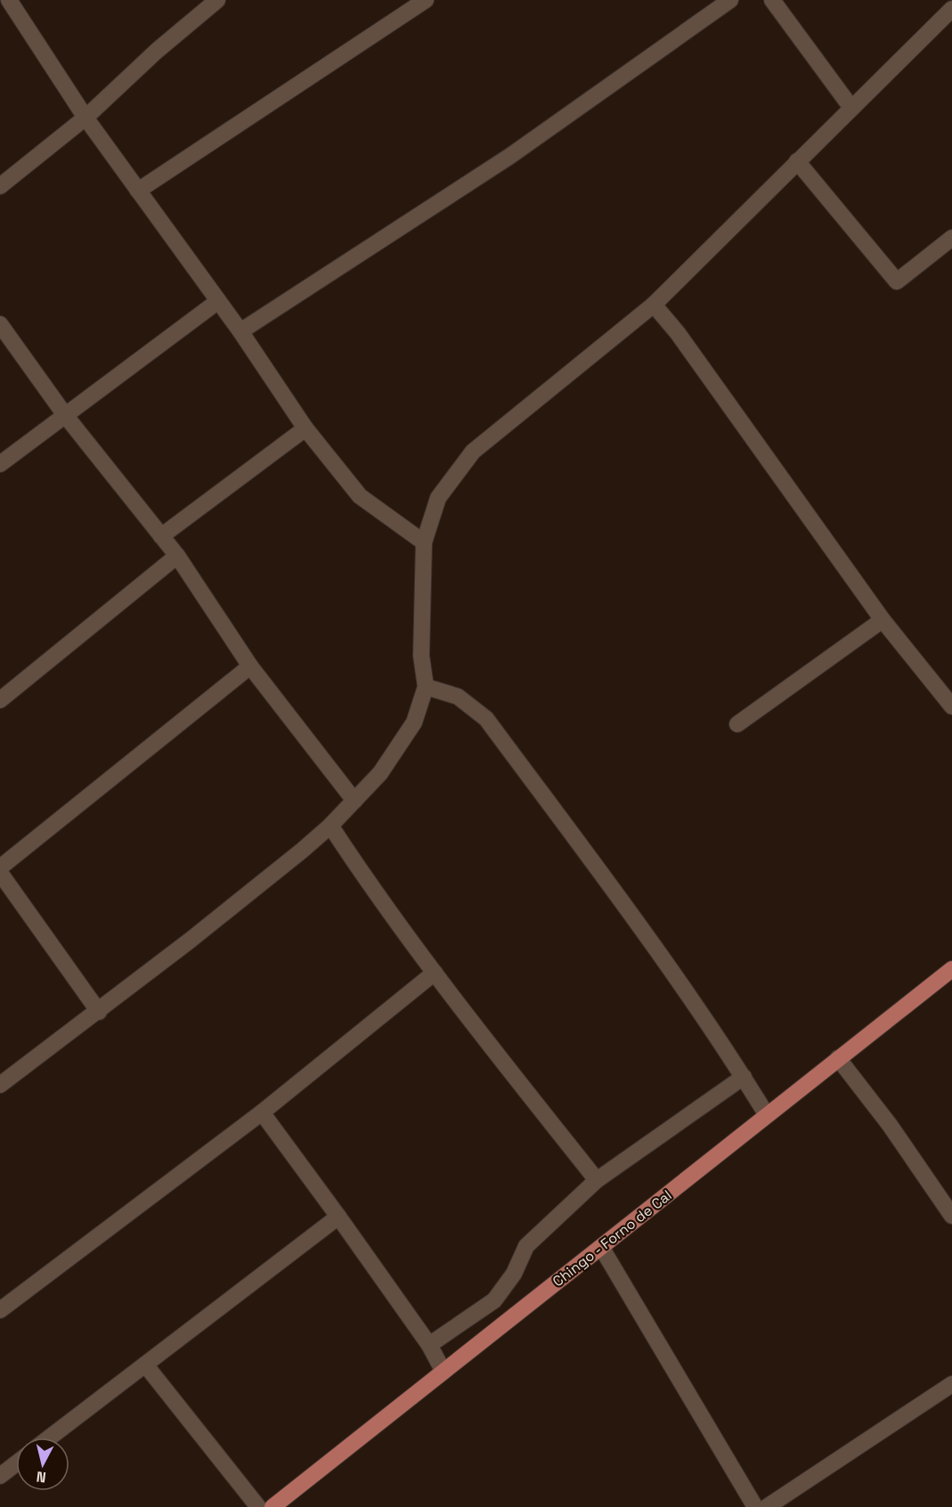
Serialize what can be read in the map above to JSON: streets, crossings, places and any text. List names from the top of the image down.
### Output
{
  "streets": {
    "main road": ["Chingo - Forno de Cal"]
  },
  "north": "bottom"
}
